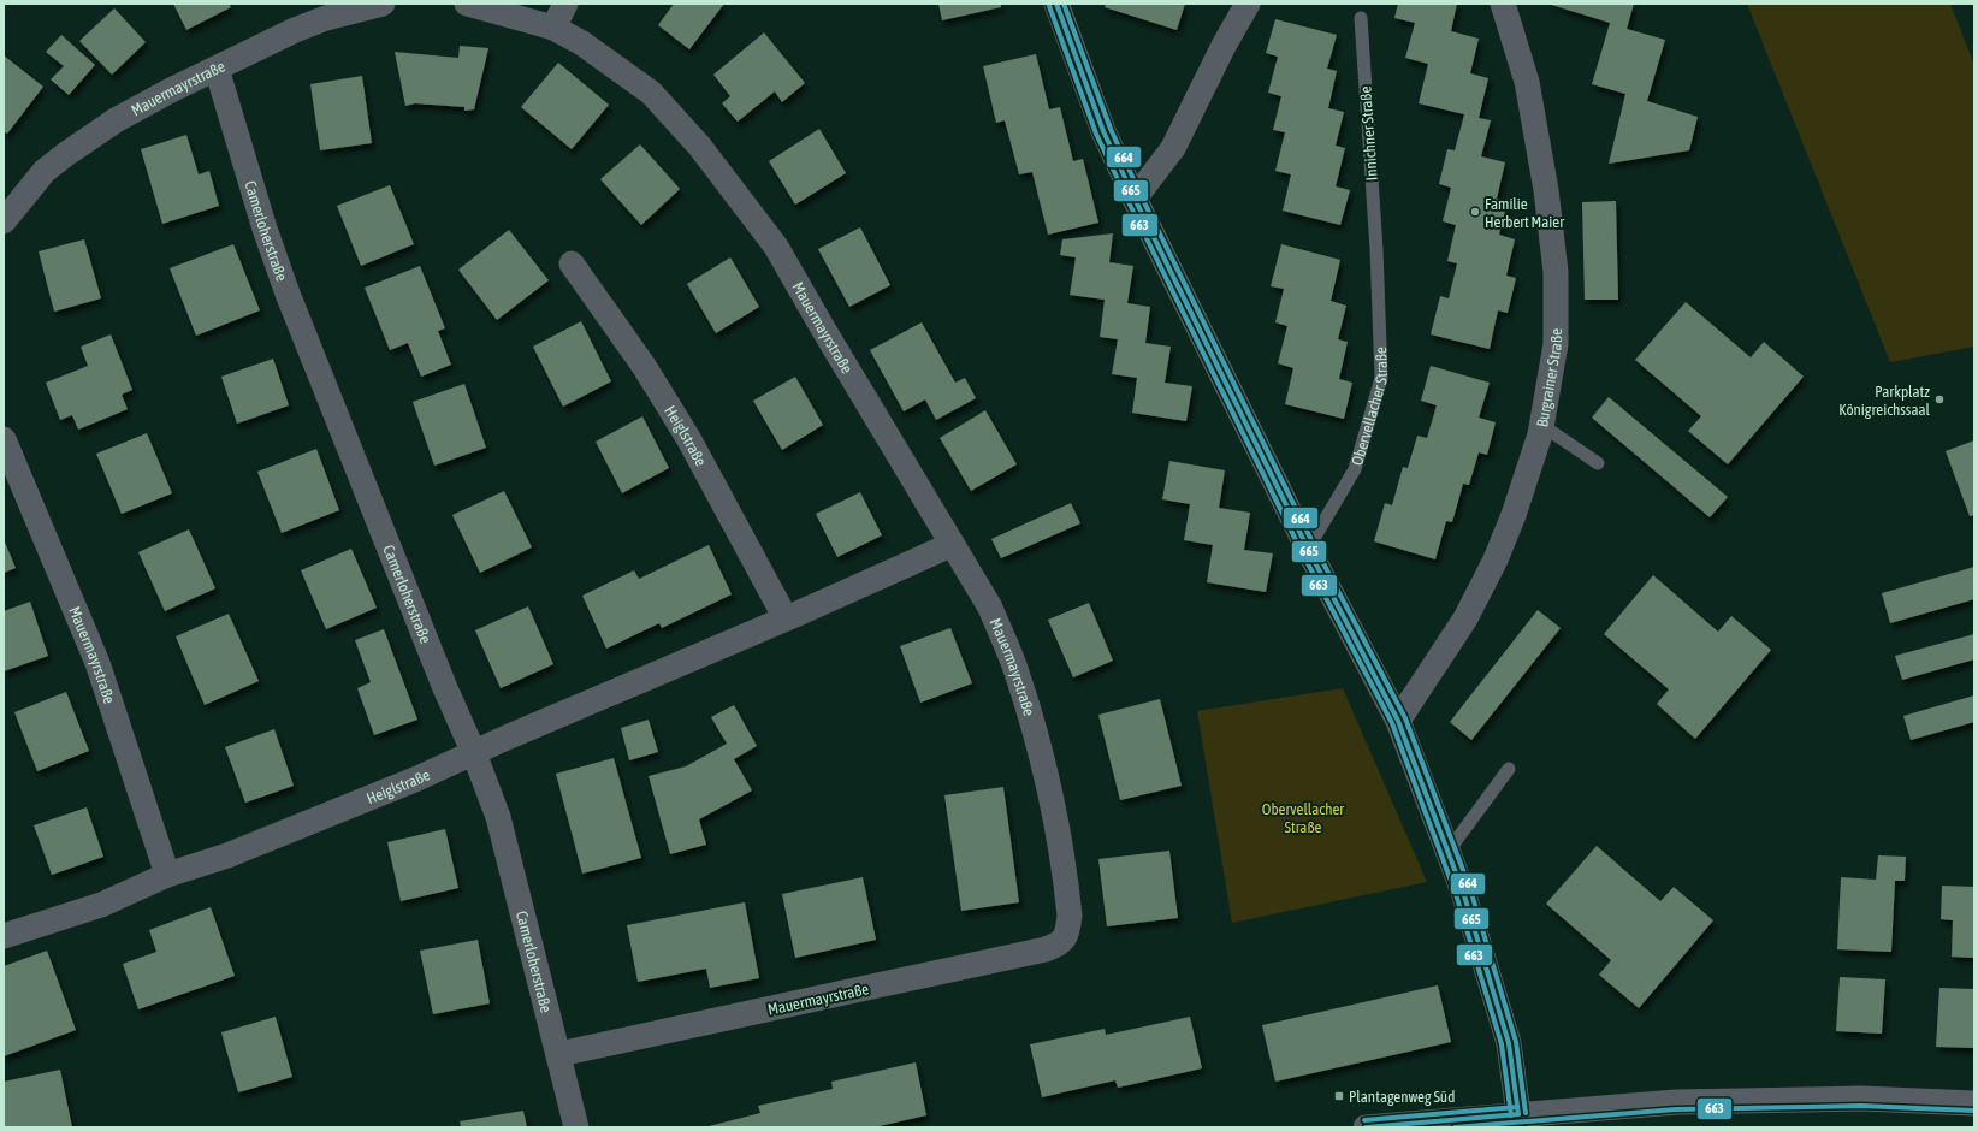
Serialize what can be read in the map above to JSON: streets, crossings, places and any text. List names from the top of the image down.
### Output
{
  "streets": {
    "street": [
      "Mauermayrstraße",
      "Camerloherstraße",
      "Burgrainer Straße",
      "Heiglstraße"
    ],
    "lane": ["Innichner Straße", "Obervellacher Straße"]
  },
  "crossings": [
    ["Mauermayrstraße", "Camerloherstraße"],
    ["Mauermayrstraße", "Heiglstraße"],
    ["Innichner Straße", "Obervellacher Straße"],
    ["Camerloherstraße", "Heiglstraße"]
  ],
  "parks": ["Obervellacher Straße"],
  "places": {
    "other": ["Familie Herbert Maier", "Parkplatz Königreichssaal"],
    "transit": ["Plantagenweg Süd"]
  },
  "lines": ["transit line 665", "transit line 664", "transit line 663"]
}
